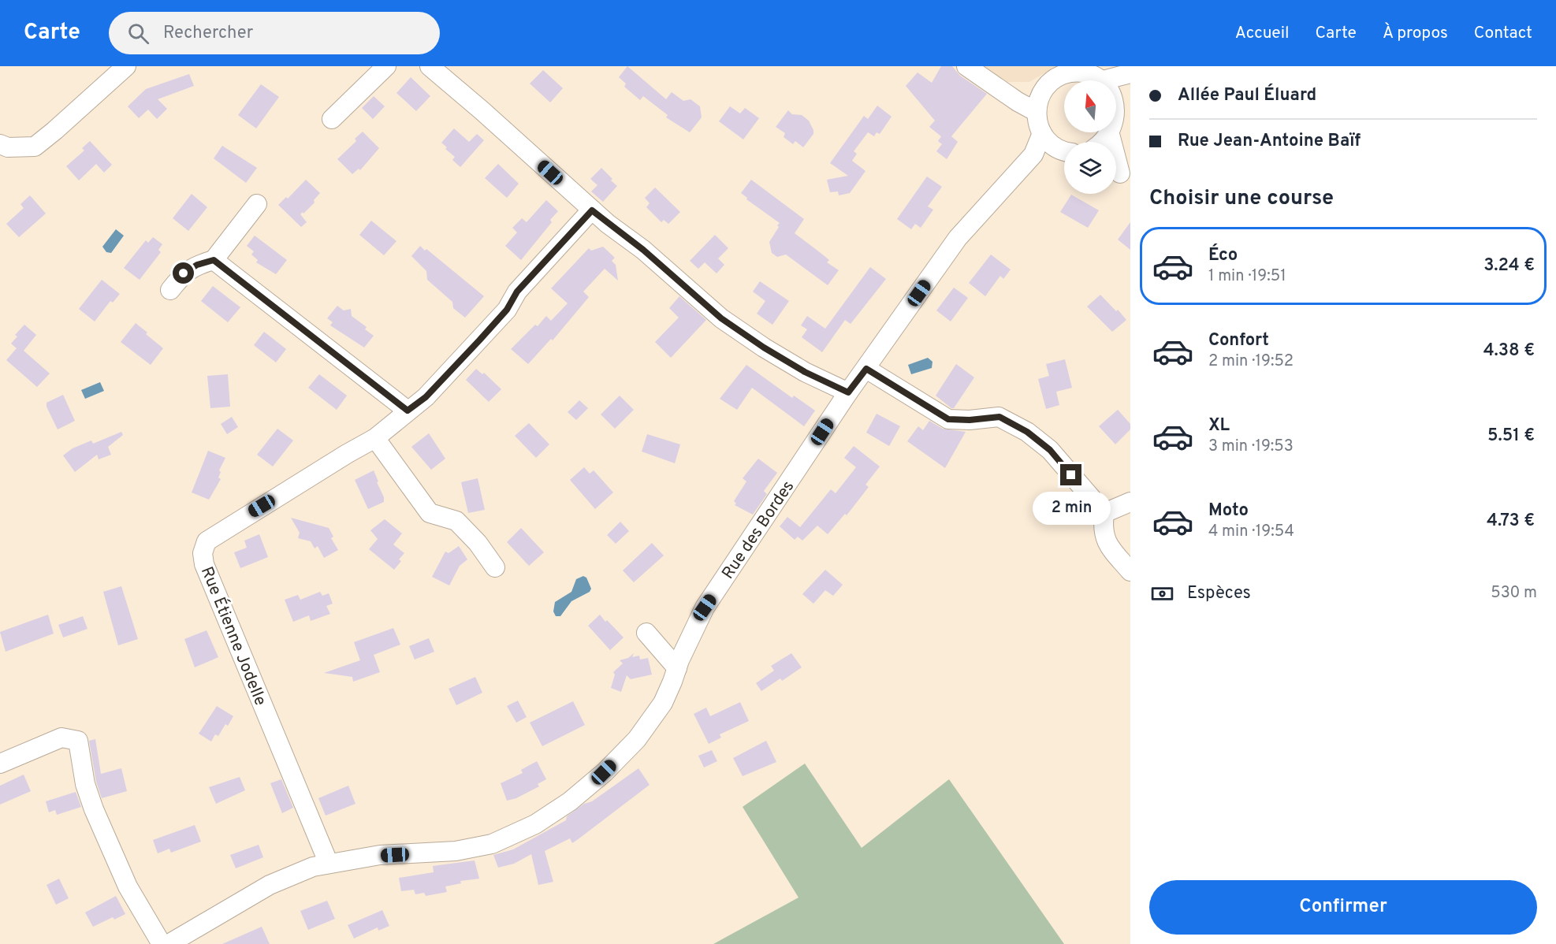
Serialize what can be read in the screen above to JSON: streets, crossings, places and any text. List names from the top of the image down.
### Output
{
  "streets": {
    "street": ["Rue des Bordes", "Rue Étienne Jodelle"]
  },
  "crossings": [
    ["Rue des Bordes", "Rue Étienne Jodelle"]
  ],
  "north": "top",
  "page": {
    "header": "Carte",
    "search": "Rechercher",
    "nav": [
      "Accueil",
      "Carte",
      "À propos",
      "Contact"
    ],
    "banner": ["Allée Paul Éluard", "Rue Jean-Antoine Baïf"],
    "heading": "Choisir une course",
    "list": [
      {
        "name": "Éco",
        "note": "1 min · 19:51",
        "value": "3.24 €"
      },
      {
        "name": "Confort",
        "note": "2 min · 19:52",
        "value": "4.38 €"
      },
      {
        "name": "XL",
        "note": "3 min · 19:53",
        "value": "5.51 €"
      },
      {
        "name": "Moto",
        "note": "4 min · 19:54",
        "value": "4.73 €"
      }
    ],
    "bubble": "2 min",
    "pay": ["Espèces", "530 m"],
    "buttons": "Confirmer"
  }
}
